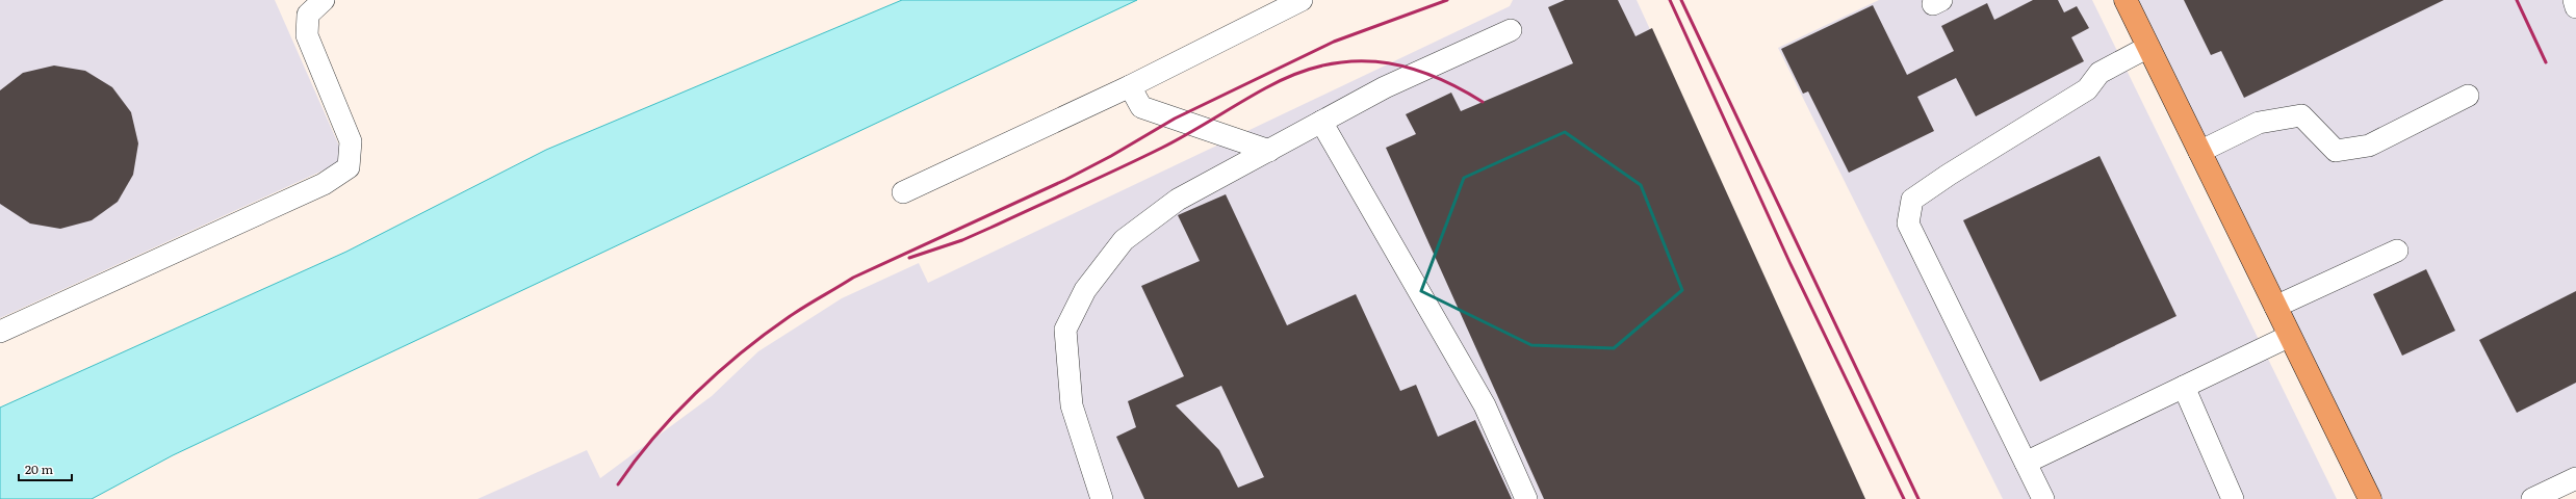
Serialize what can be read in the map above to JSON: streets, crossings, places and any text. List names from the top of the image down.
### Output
{
  "scale_bar": "20 m"
}
